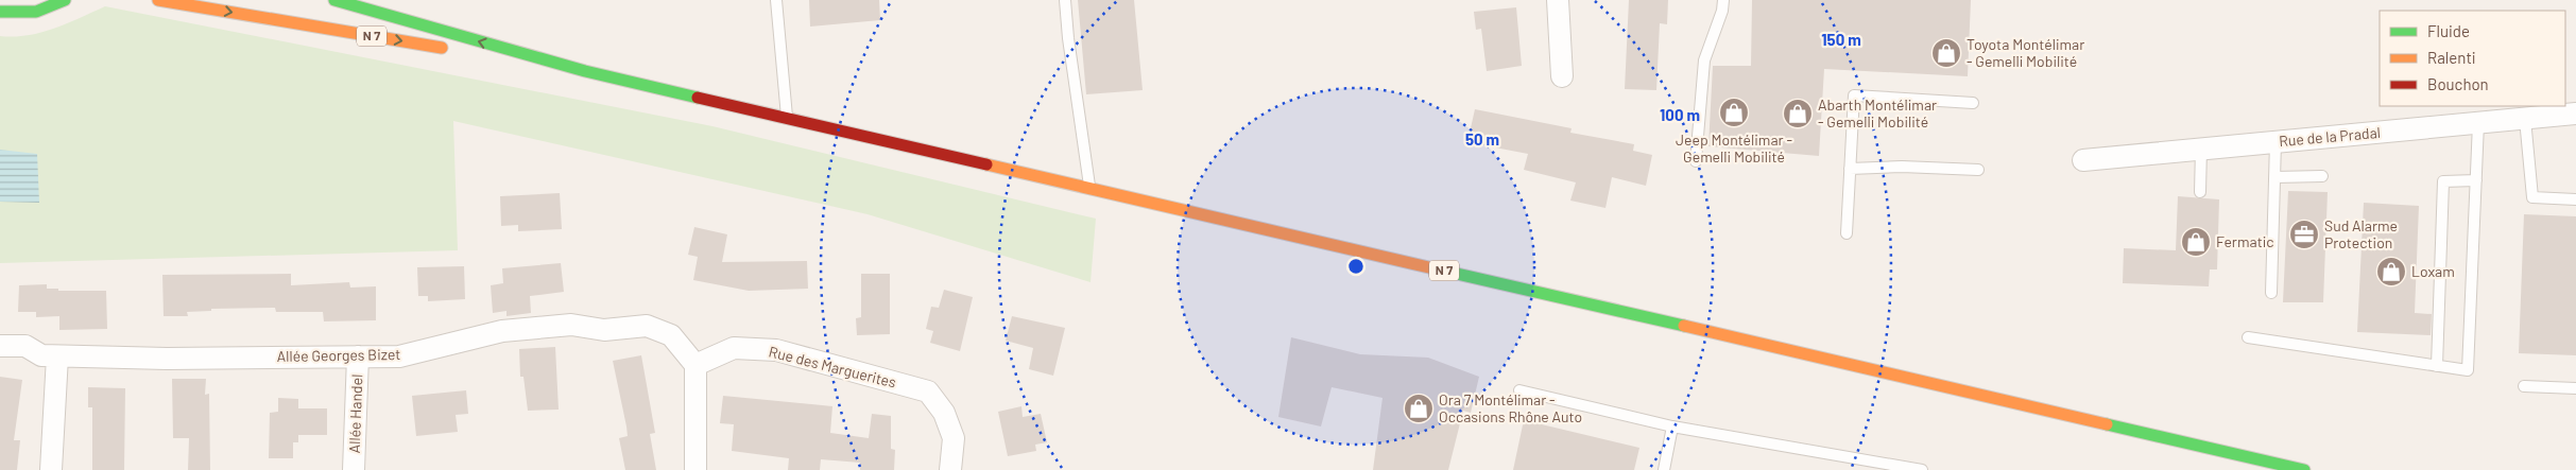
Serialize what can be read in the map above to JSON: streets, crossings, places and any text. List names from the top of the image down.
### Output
{
  "streets": {
    "main road": ["N 7"],
    "street": [
      "Rue de la Pradal",
      "Allée Georges Bizet",
      "Rue des Marguerites",
      "Allée Handel"
    ]
  },
  "crossings": [
    ["Allée Georges Bizet", "Rue des Marguerites"],
    ["Allée Georges Bizet", "Allée Handel"]
  ],
  "places": {
    "shop": [
      "Toyota Montélimar - Gemelli Mobilité",
      "Jeep Montélimar - Gemelli Mobilité",
      "Abarth Montélimar - Gemelli Mobilité",
      "Fermatic",
      "Loxam",
      "Ora 7 Montélimar - Occasions Rhône Auto"
    ],
    "office": ["Sud Alarme Protection"]
  },
  "legend": ["Fluide", "Ralenti", "Bouchon"],
  "rings": ["150 m", "100 m", "50 m"]
}
